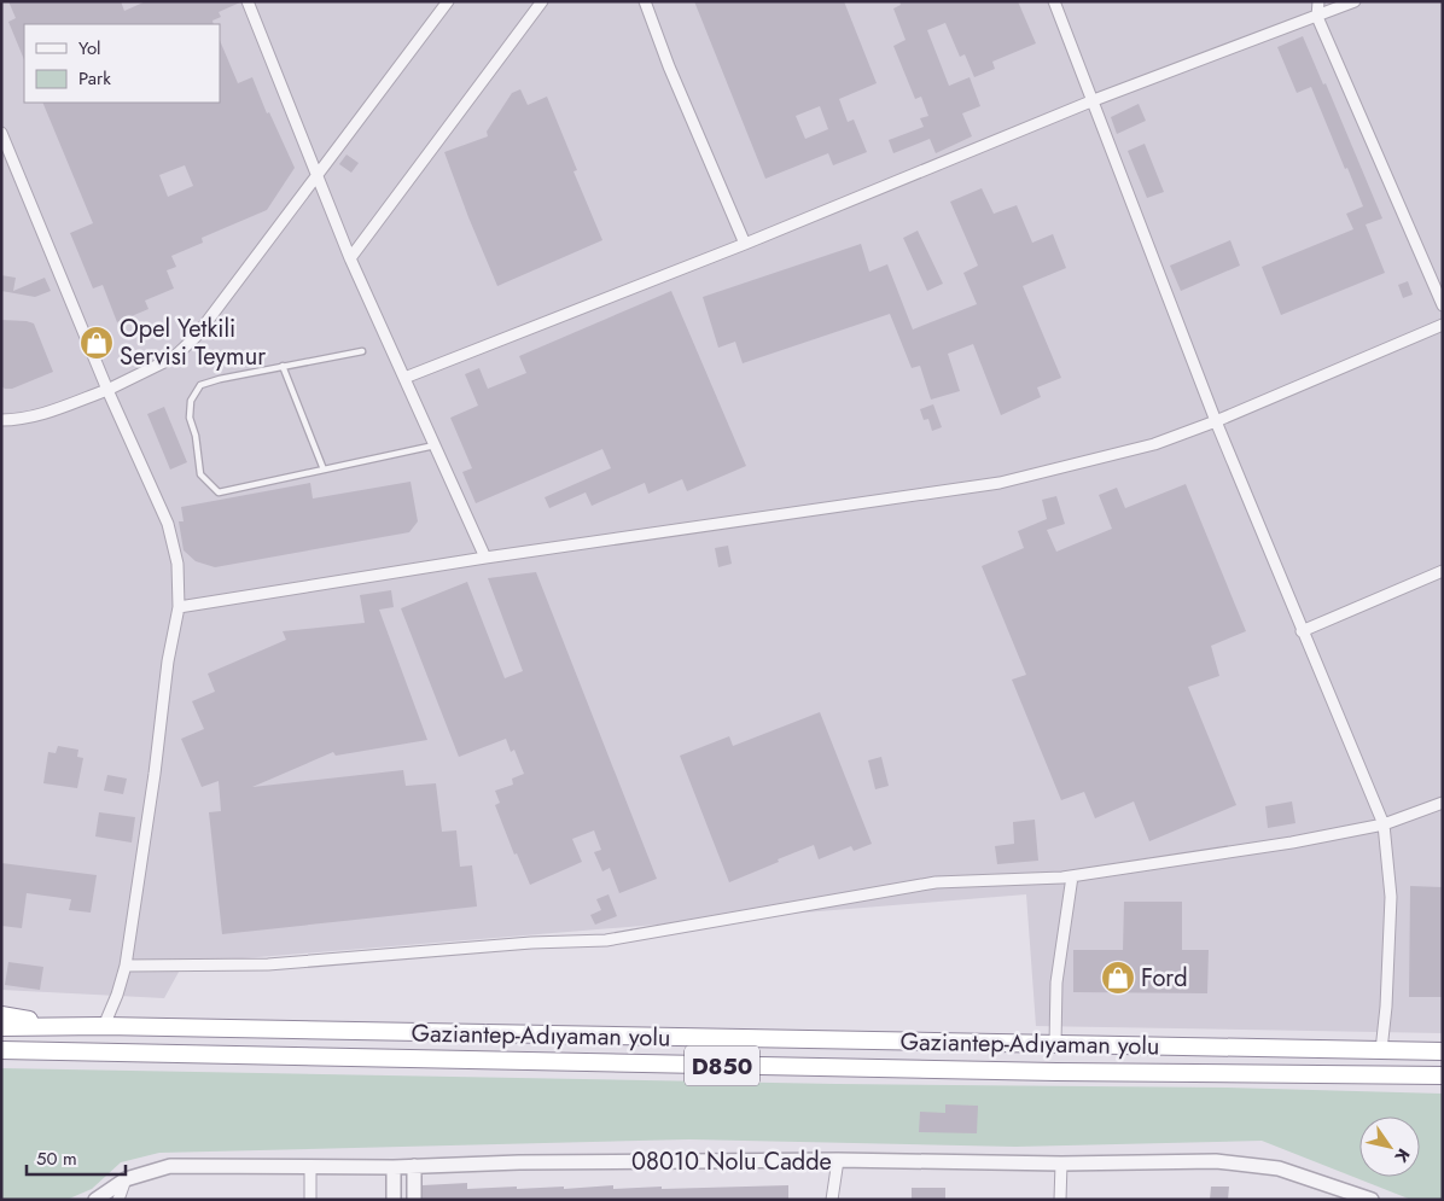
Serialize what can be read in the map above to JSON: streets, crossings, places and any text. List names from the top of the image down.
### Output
{
  "streets": {
    "highway": ["Gaziantep-Adıyaman yolu", "D850"],
    "street": ["08010 Nolu Cadde"]
  },
  "places": {
    "shop": ["Opel Yetkili Servisi Teymur", "Ford"]
  },
  "legend": ["Yol", "Park"],
  "scale_bar": "50 m",
  "north": "bottom right"
}
